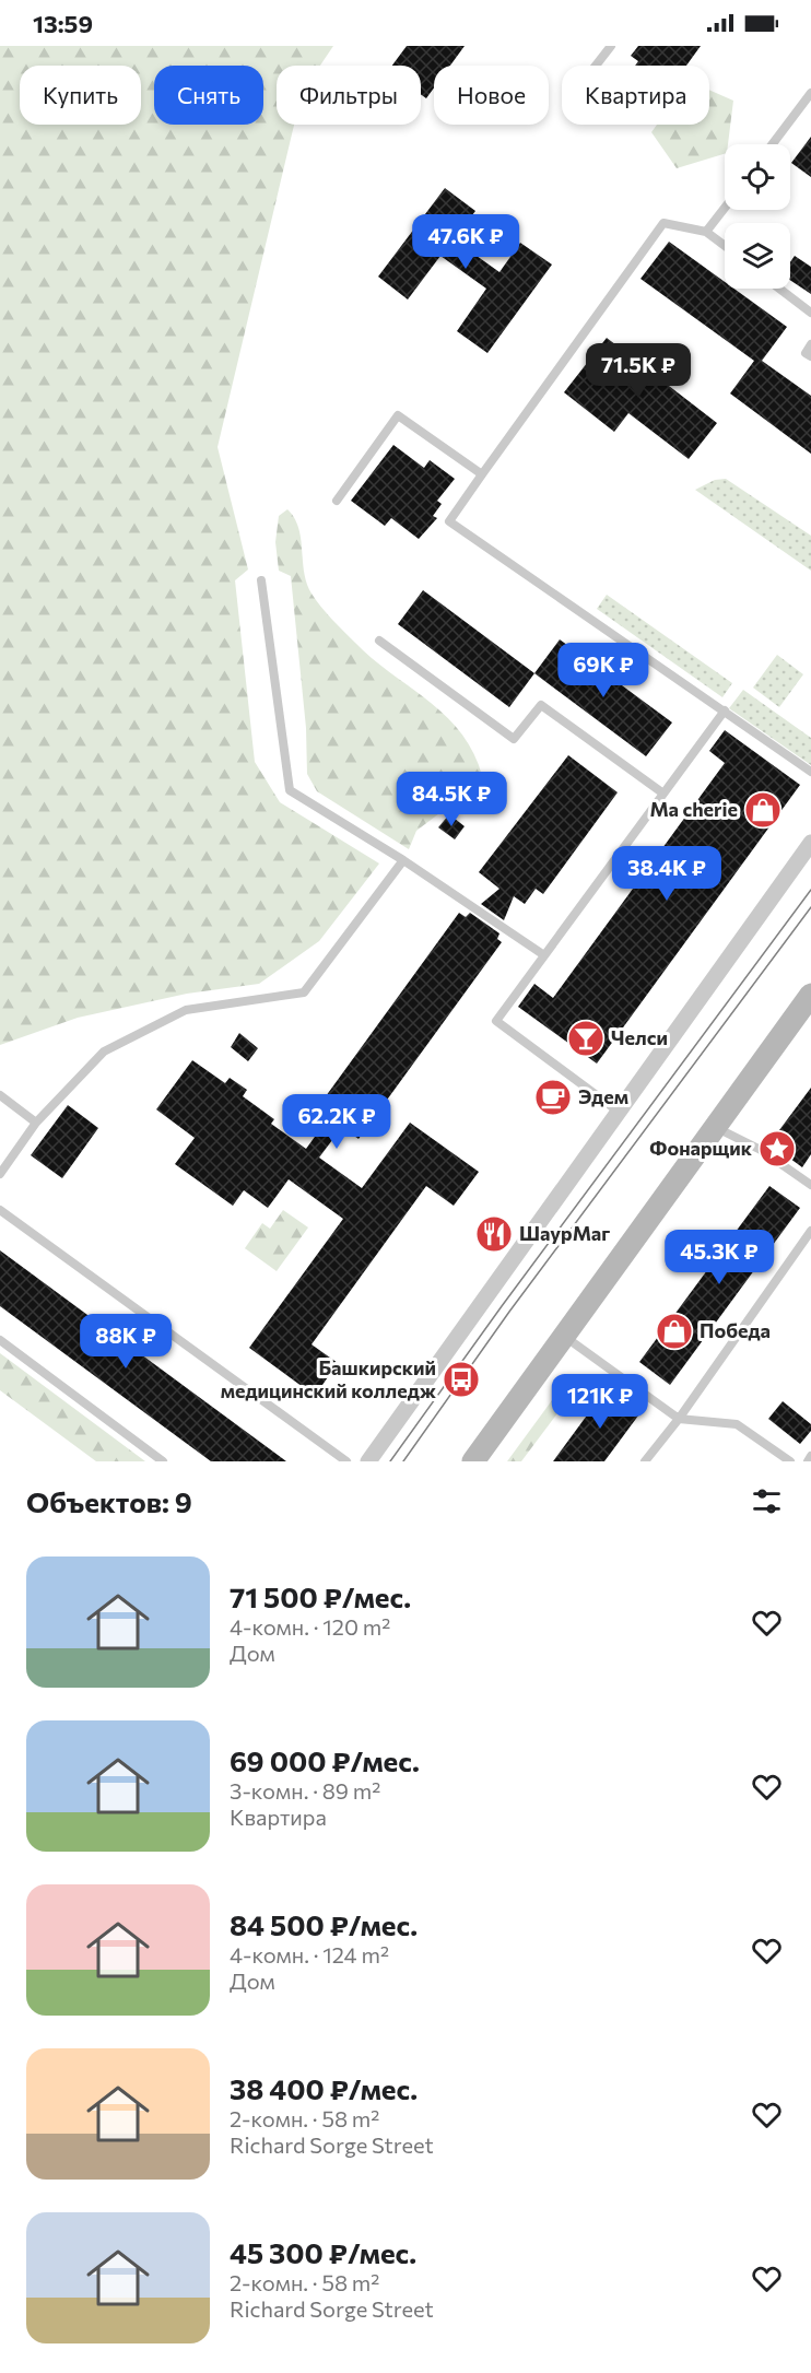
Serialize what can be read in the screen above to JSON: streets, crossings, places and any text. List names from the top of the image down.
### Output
{
  "places": {
    "shop": ["Ma cherie", "Победа"],
    "bar": ["Челси"],
    "cafe": ["Эдем"],
    "place": ["Фонарщик"],
    "restaurant": ["ШаурМаг"],
    "bus stop": ["Башкирский медицинский колледж"]
  },
  "page": {
    "status": "13:59",
    "chip": [
      "Купить",
      "Снять",
      "Фильтры",
      "Новое",
      "Квартира"
    ],
    "price": [
      "47.6K ₽",
      "71.5K ₽",
      "69K ₽",
      "84.5K ₽",
      "38.4K ₽",
      "62.2K ₽",
      "45.3K ₽",
      "88K ₽",
      "121K ₽"
    ],
    "heading": "Объектов: 9",
    "list": [
      {
        "name": "71 500 ₽/мес.",
        "note": "4-комн. · 120 m² · Дом"
      },
      {
        "name": "69 000 ₽/мес.",
        "note": "3-комн. · 89 m² · Квартира"
      },
      {
        "name": "84 500 ₽/мес.",
        "note": "4-комн. · 124 m² · Дом"
      },
      {
        "name": "38 400 ₽/мес.",
        "note": "2-комн. · 58 m² · Richard Sorge Street"
      },
      {
        "name": "45 300 ₽/мес.",
        "note": "2-комн. · 58 m² · Richard Sorge Street"
      }
    ]
  }
}
